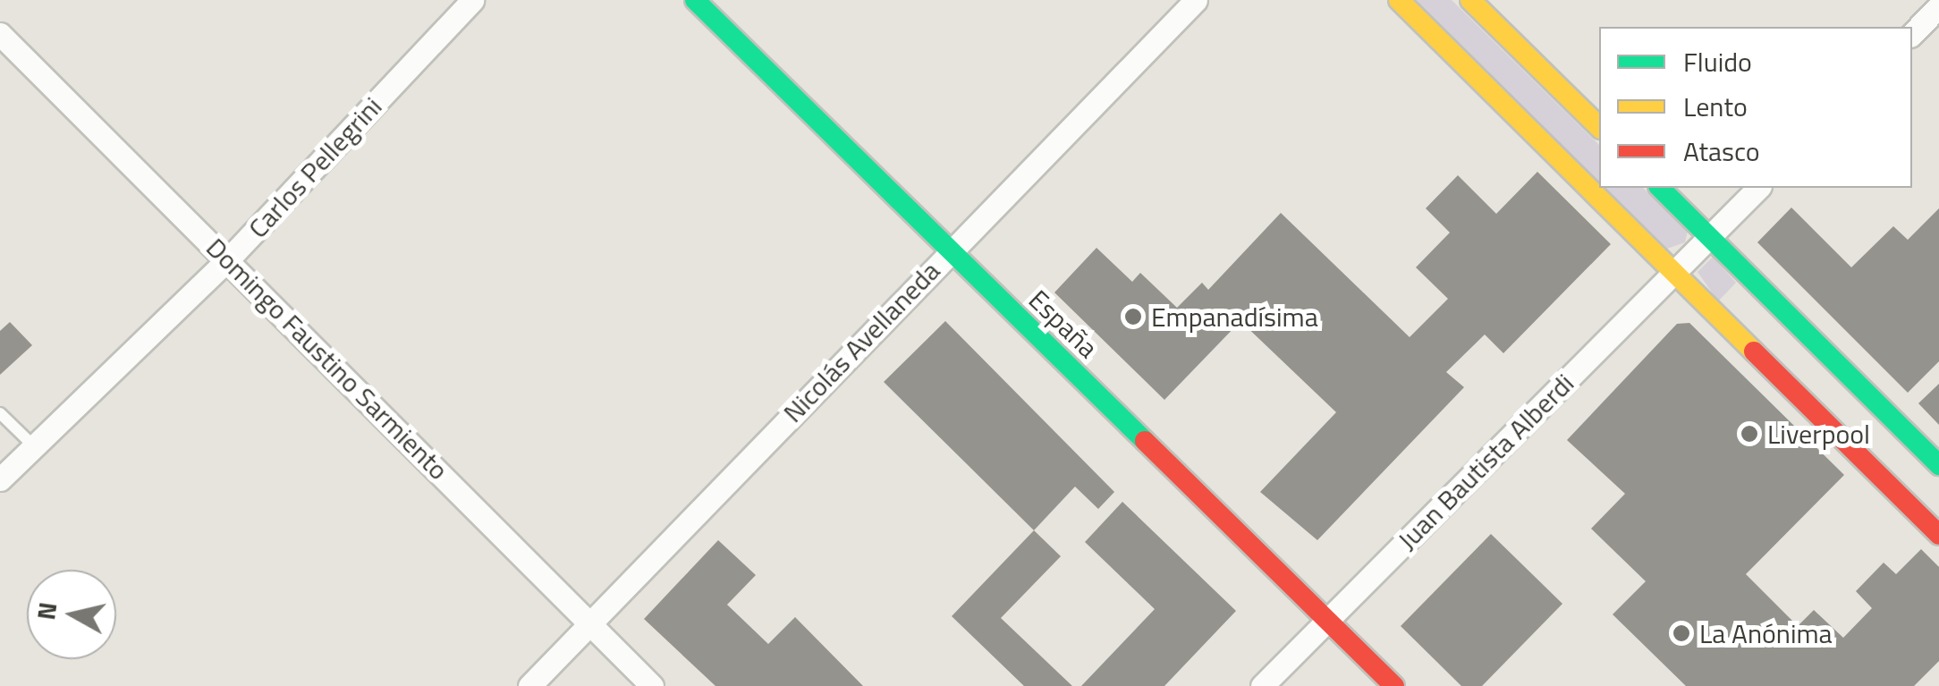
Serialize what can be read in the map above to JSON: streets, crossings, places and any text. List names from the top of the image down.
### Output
{
  "streets": {
    "main road": ["España"],
    "street": [
      "Carlos Pellegrini",
      "Nicolás Avellaneda",
      "Domingo Faustino Sarmiento",
      "Juan Bautista Alberdi"
    ]
  },
  "crossings": [
    ["Carlos Pellegrini", "Domingo Faustino Sarmiento"],
    ["España", "Nicolás Avellaneda"],
    ["España", "Juan Bautista Alberdi"],
    ["Nicolás Avellaneda", "Domingo Faustino Sarmiento"]
  ],
  "places": ["Empanadísima", "Liverpool", "La Anónima"],
  "legend": ["Fluido", "Lento", "Atasco"],
  "north": "left"
}
